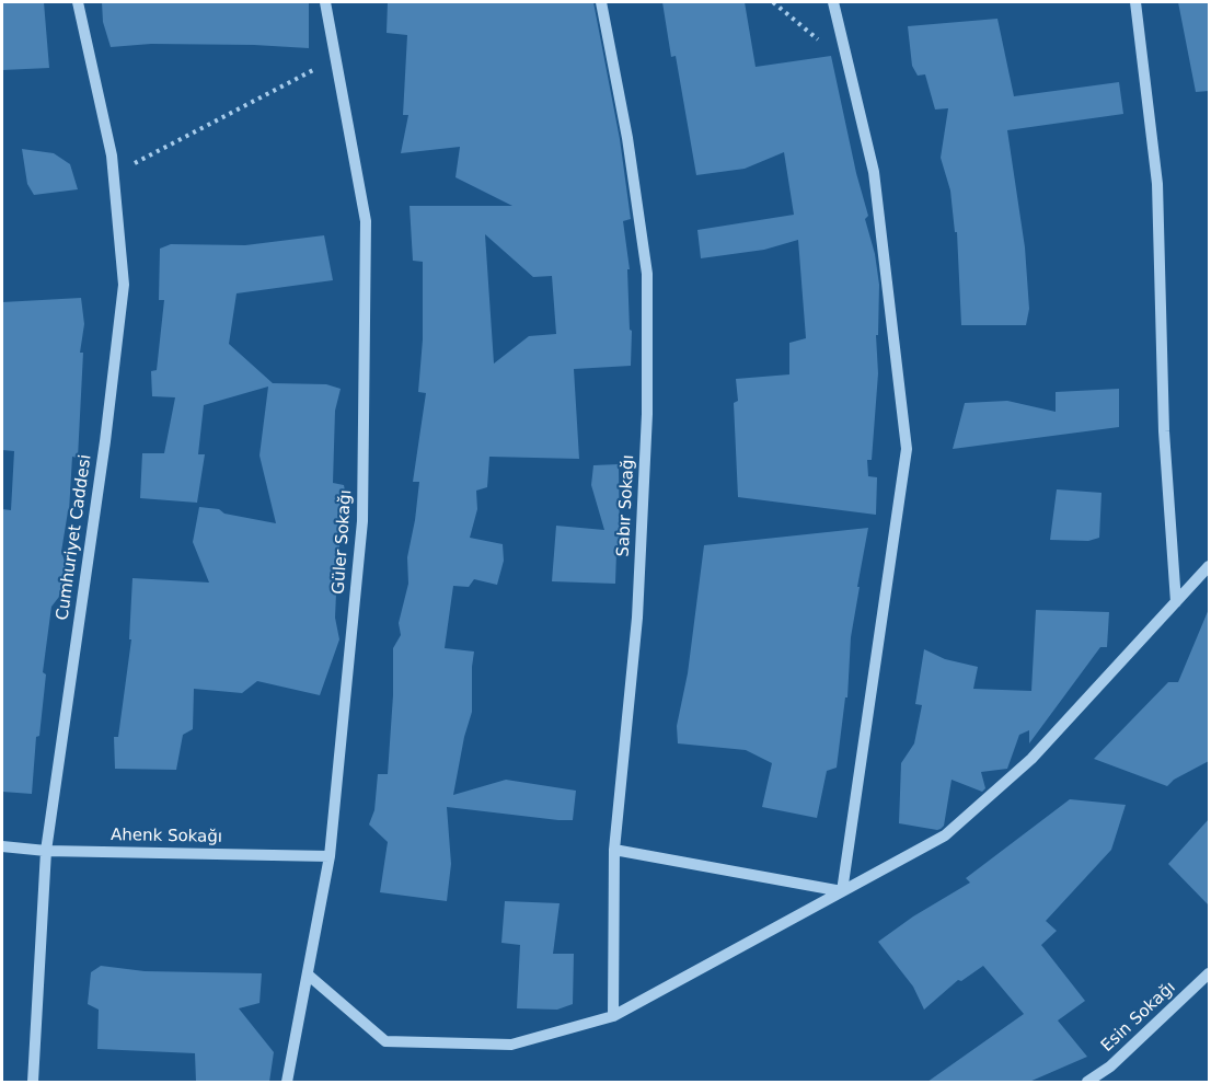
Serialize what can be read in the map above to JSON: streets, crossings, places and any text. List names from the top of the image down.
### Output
{
  "streets": {
    "street": [
      "Sabır Sokağı",
      "Cumhuriyet Caddesi",
      "Güler Sokağı",
      "Ahenk Sokağı",
      "Esin Sokağı"
    ]
  },
  "crossings": [
    ["Cumhuriyet Caddesi", "Ahenk Sokağı"],
    ["Güler Sokağı", "Ahenk Sokağı"]
  ]
}
